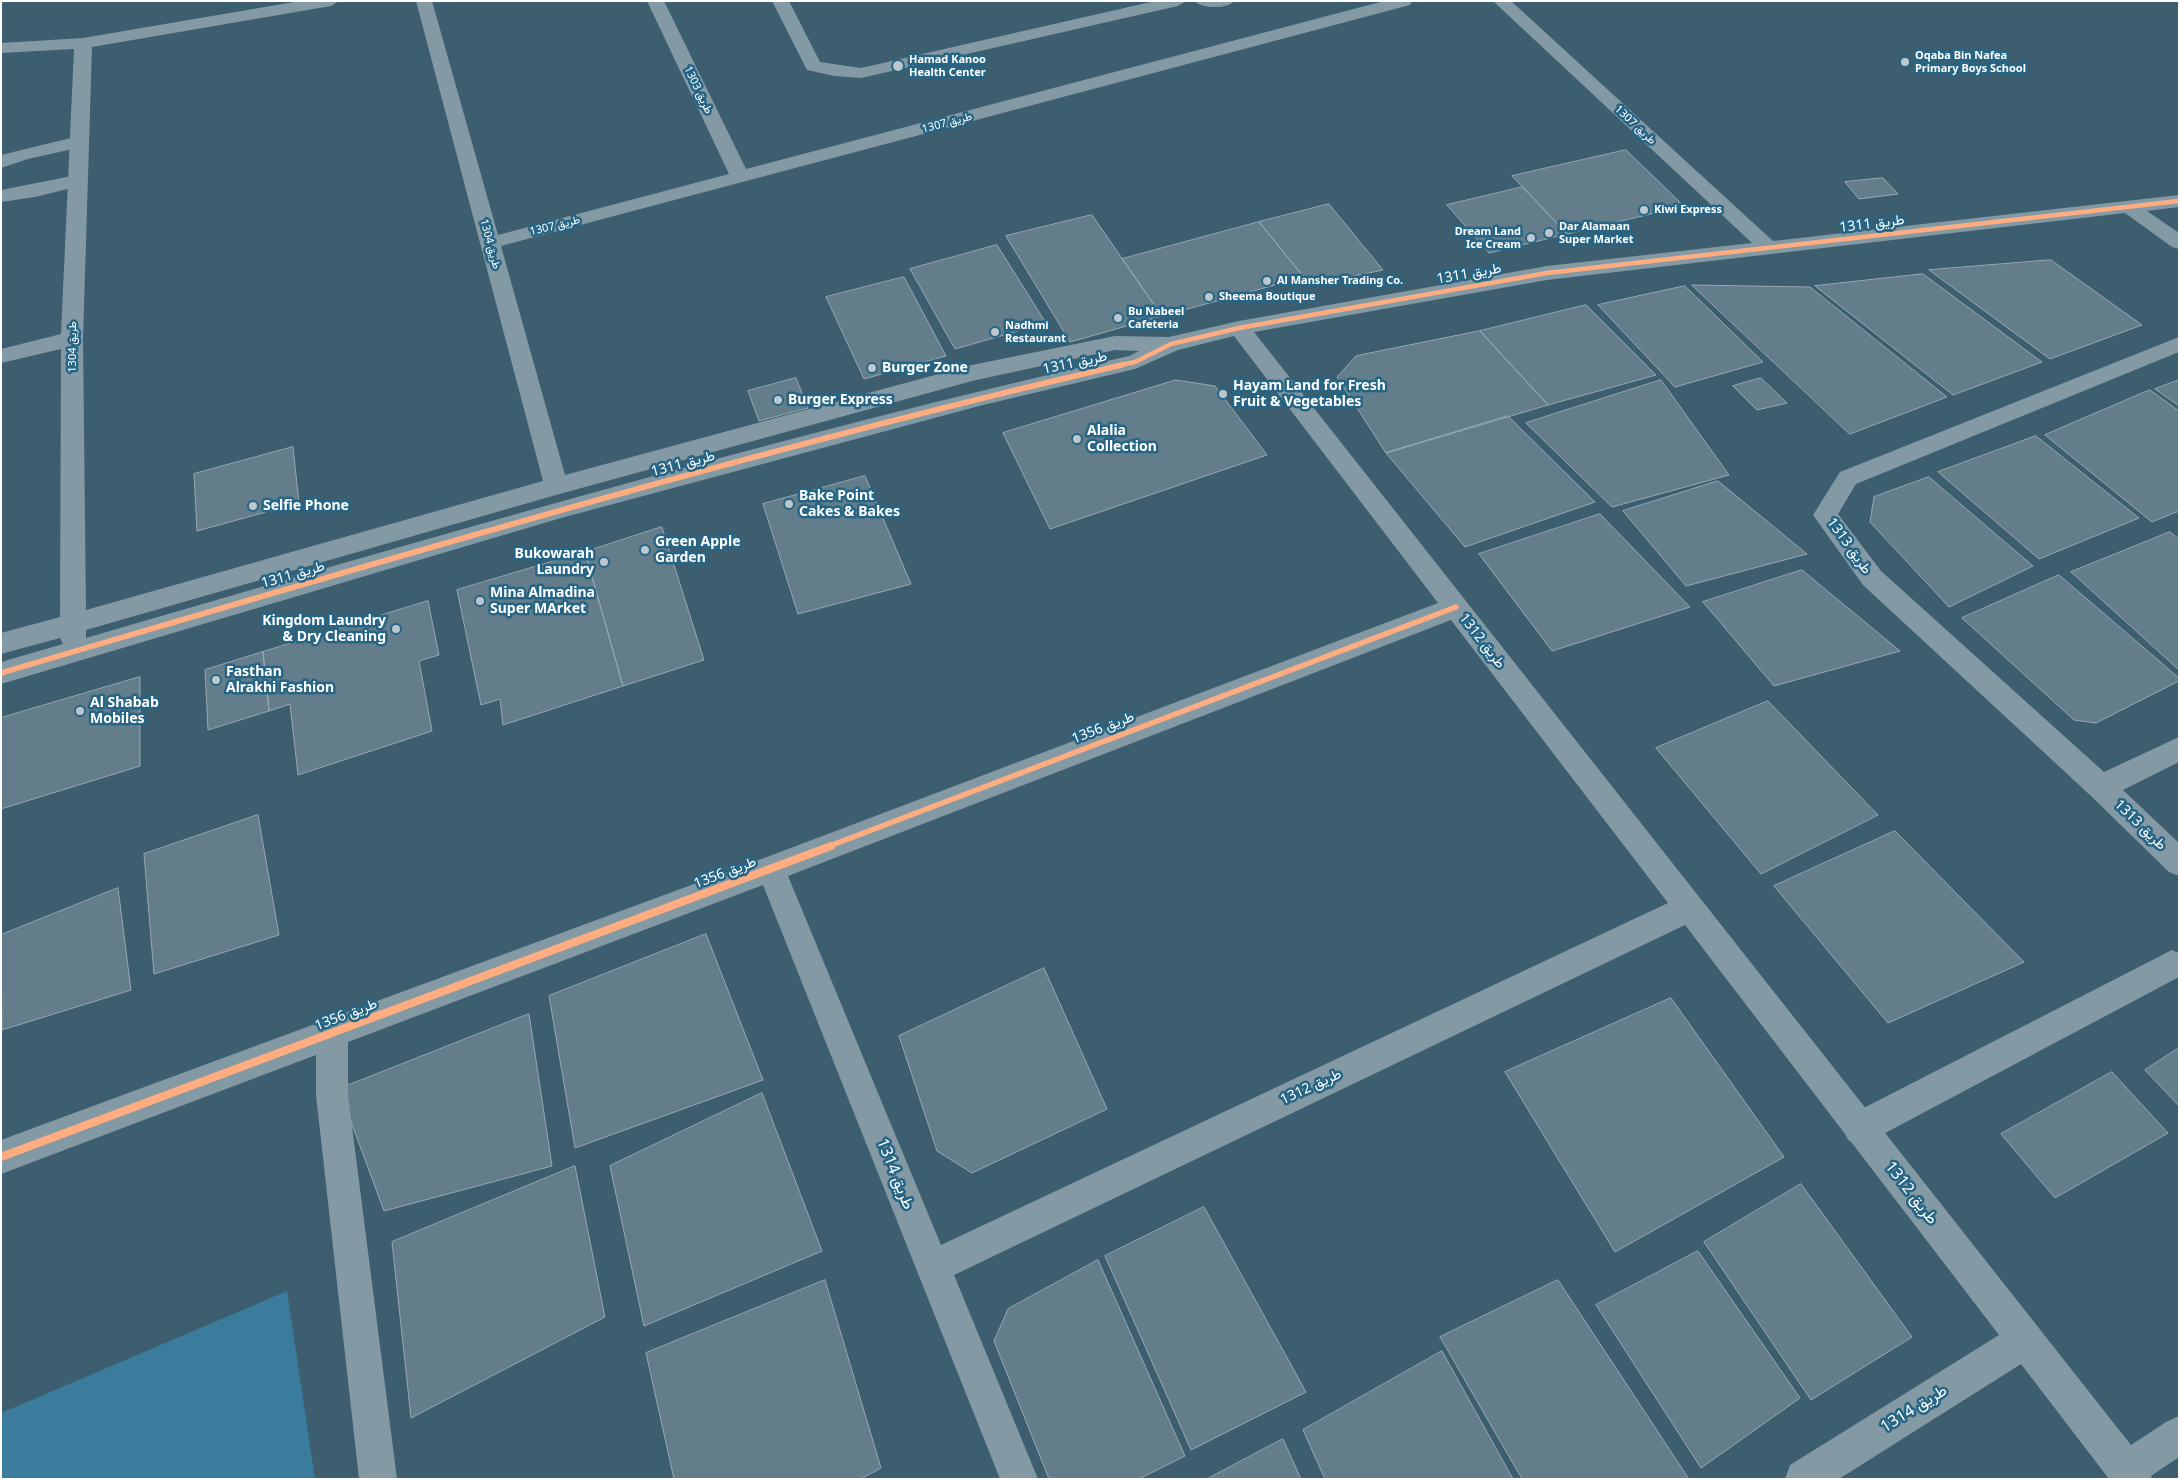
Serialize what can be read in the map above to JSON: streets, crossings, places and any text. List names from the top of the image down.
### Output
{
  "streets": {
    "street": [
      "طريق 1303",
      "طريق 1307",
      "طريق 1311",
      "طريق 1304",
      "طريق 1313",
      "طريق 1312",
      "طريق 1356",
      "طريق 1314"
    ]
  },
  "crossings": [
    ["طريق 1303", "طريق 1307"],
    ["طريق 1307", "طريق 1311"],
    ["طريق 1307", "طريق 1304"],
    ["طريق 1311", "طريق 1304"],
    ["طريق 1311", "طريق 1312"],
    ["طريق 1312", "طريق 1356"],
    ["طريق 1312", "طريق 1314"],
    ["طريق 1356", "طريق 1314"]
  ],
  "places": [
    "Oqaba Bin Nafea Primary Boys School",
    "Hamad Kanoo Health Center",
    "Kiwi Express",
    "Dar Alamaan Super Market",
    "Dream Land Ice Cream",
    "Al Mansher Trading Co.",
    "Sheema Boutique",
    "Bu Nabeel Cafeteria",
    "Nadhmi Restaurant",
    "Burger Zone",
    "Hayam Land for Fresh Fruit & Vegetables",
    "Burger Express",
    "Alalia Collection",
    "Bake Point Cakes & Bakes",
    "Selfie Phone",
    "Green Apple Garden",
    "Bukowarah Laundry",
    "Mina Almadina Super MArket",
    "Kingdom Laundry & Dry Cleaning",
    "Fasthan Alrakhi Fashion",
    "Al Shabab Mobiles"
  ]
}
